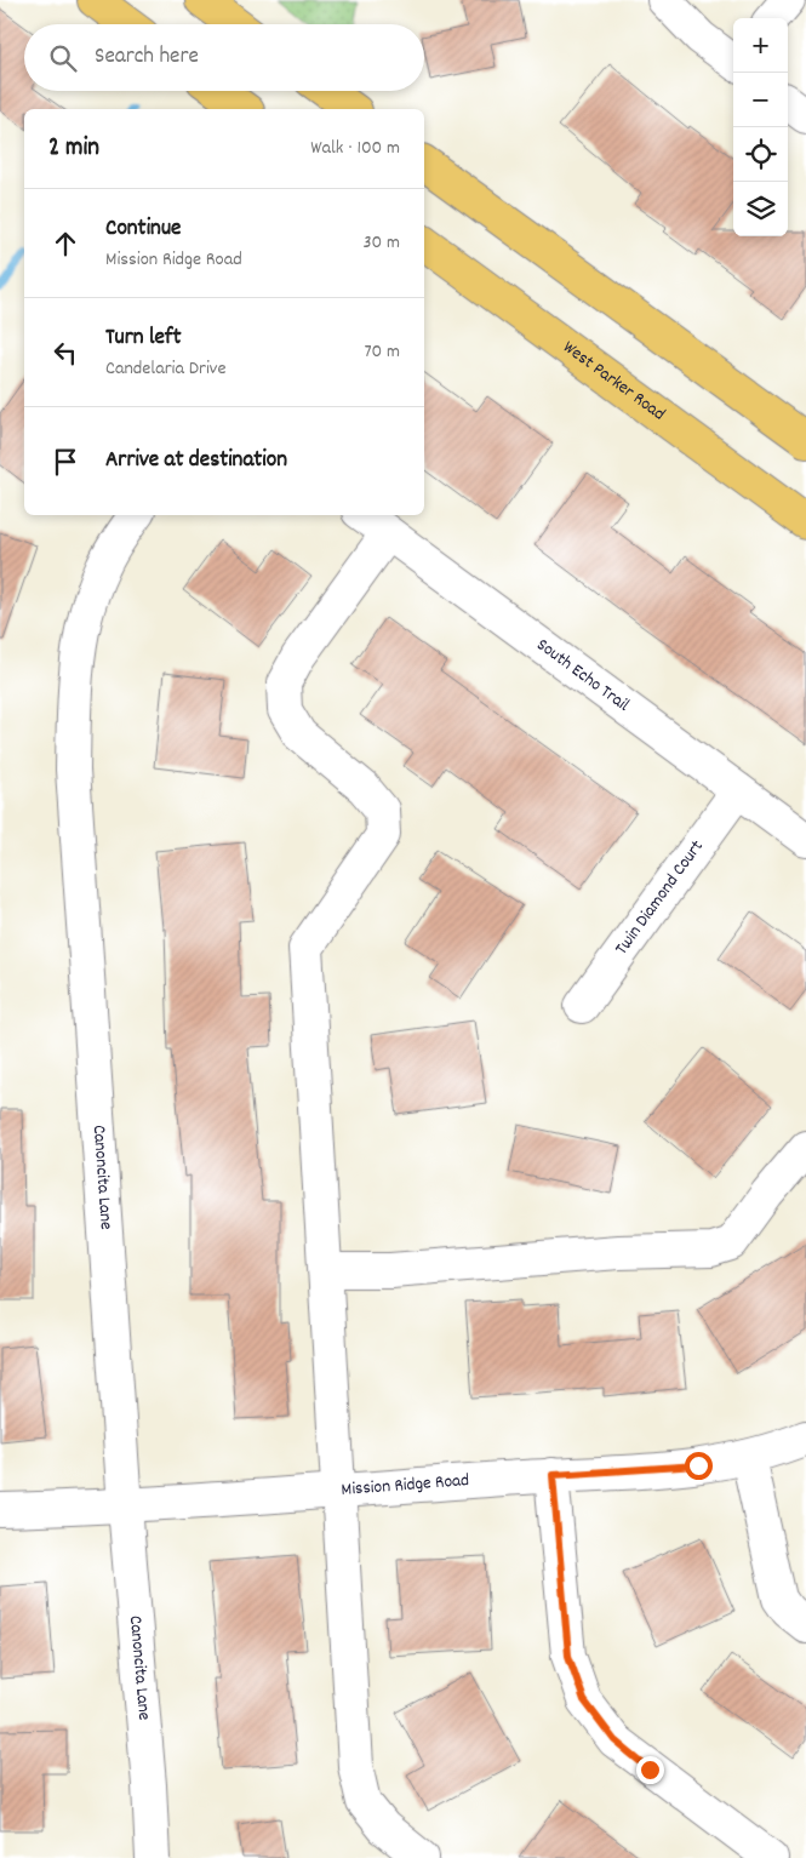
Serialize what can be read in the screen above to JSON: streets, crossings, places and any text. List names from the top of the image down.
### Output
{
  "streets": {
    "main road": ["West Parker Road"],
    "street": [
      "South Echo Trail",
      "Twin Diamond Court",
      "Canoncita Lane",
      "Mission Ridge Road"
    ]
  },
  "crossings": [
    ["South Echo Trail", "Twin Diamond Court"],
    ["Canoncita Lane", "Mission Ridge Road"]
  ],
  "page": {
    "map_buttons": ["+", "−"],
    "search": "Search here",
    "heading": ["2 min", "Walk · 100 m"],
    "list": [
      ["Continue", "Mission Ridge Road", "30 m"],
      ["Turn left", "Candelaria Drive", "70 m"],
      "Arrive at destination"
    ]
  }
}
